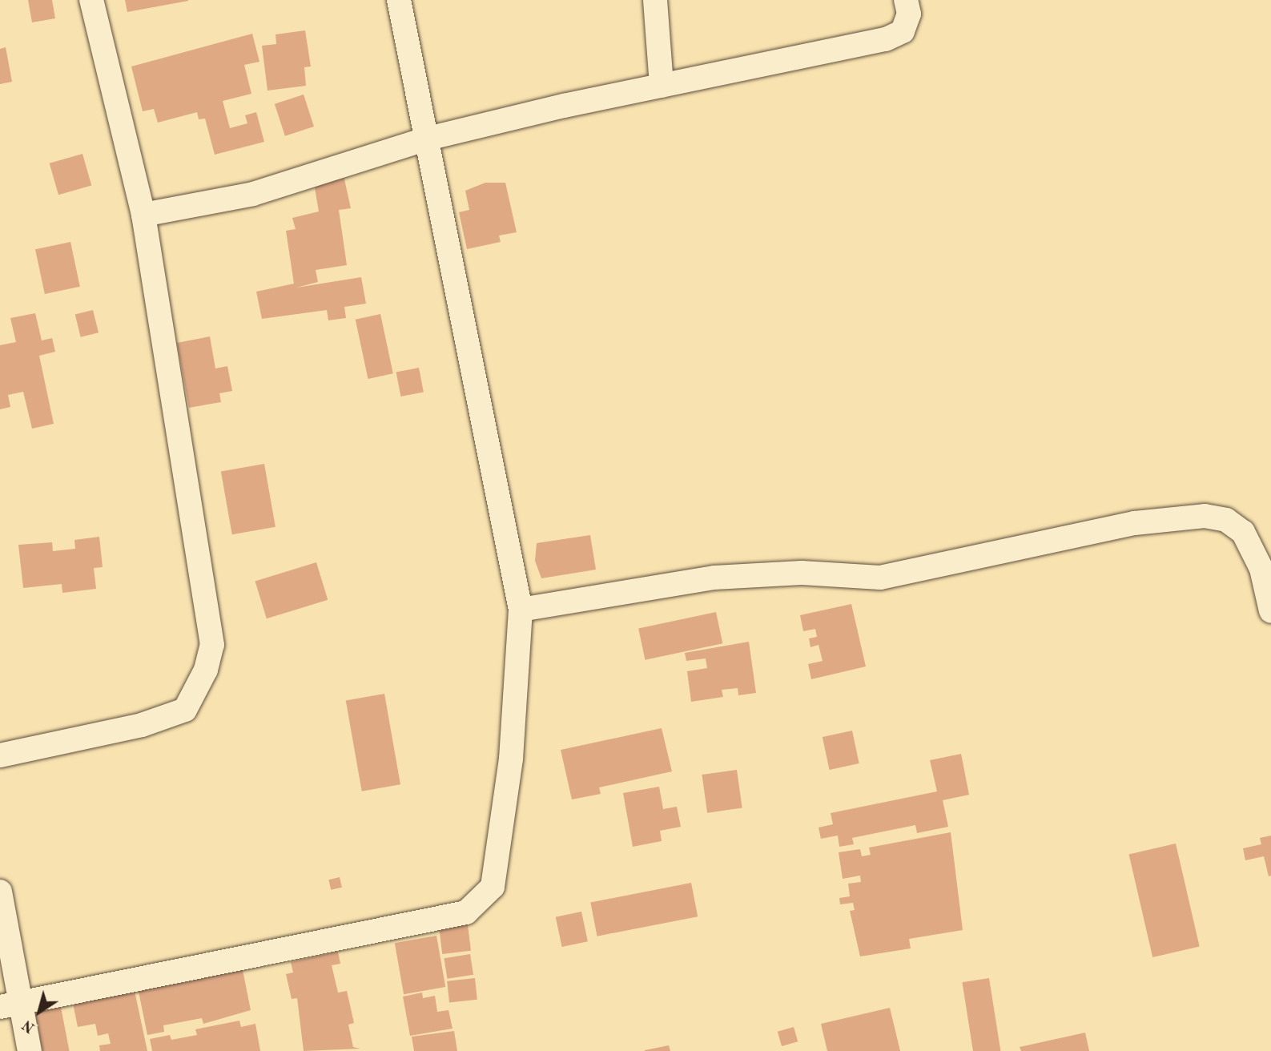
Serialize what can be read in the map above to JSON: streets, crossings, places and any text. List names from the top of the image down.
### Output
{
  "north": "bottom left"
}
